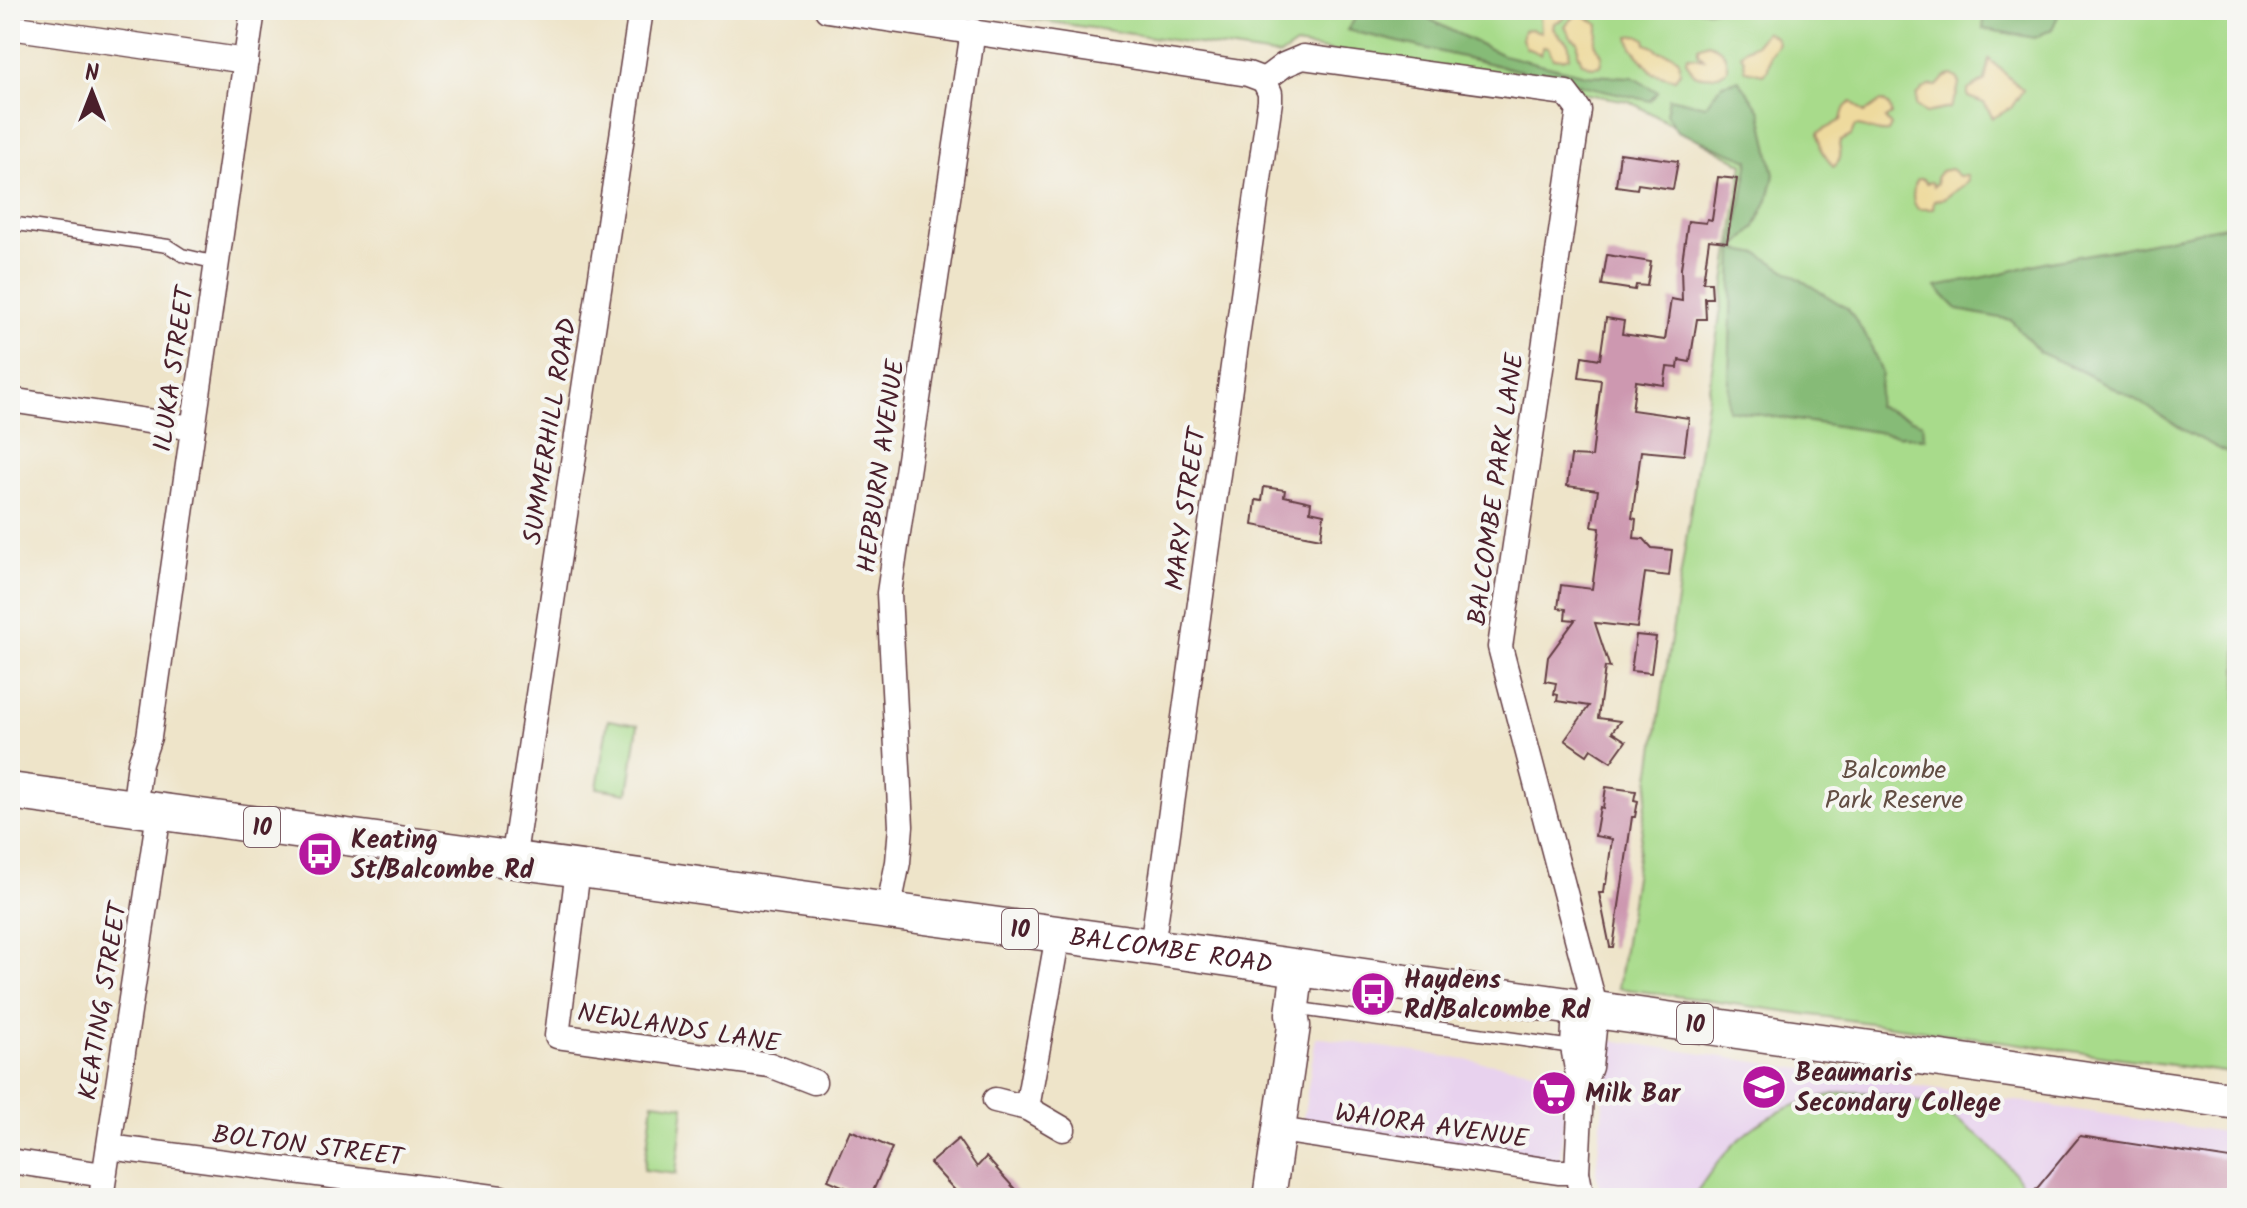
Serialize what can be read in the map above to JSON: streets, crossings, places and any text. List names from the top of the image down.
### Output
{
  "streets": {
    "main road": ["10", "BALCOMBE ROAD"],
    "street": [
      "ILUKA STREET",
      "SUMMERHILL ROAD",
      "HEPBURN AVENUE",
      "BALCOMBE PARK LANE",
      "MARY STREET",
      "KEATING STREET",
      "NEWLANDS LANE",
      "WAIORA AVENUE",
      "BOLTON STREET"
    ]
  },
  "crossings": [
    ["ILUKA STREET", "BALCOMBE ROAD"],
    ["ILUKA STREET", "KEATING STREET"],
    ["SUMMERHILL ROAD", "BALCOMBE ROAD"],
    ["HEPBURN AVENUE", "BALCOMBE ROAD"],
    ["BALCOMBE PARK LANE", "MARY STREET"],
    ["BALCOMBE PARK LANE", "BALCOMBE ROAD"],
    ["MARY STREET", "BALCOMBE ROAD"],
    ["BALCOMBE ROAD", "KEATING STREET"],
    ["BALCOMBE ROAD", "NEWLANDS LANE"],
    ["KEATING STREET", "BOLTON STREET"]
  ],
  "parks": ["Balcombe Park Reserve"],
  "places": {
    "bus stop": ["Keating St/Balcombe Rd", "Haydens Rd/Balcombe Rd"],
    "school or university": ["Beaumaris Secondary College"],
    "supermarket": ["Milk Bar"]
  },
  "north": "top"
}
